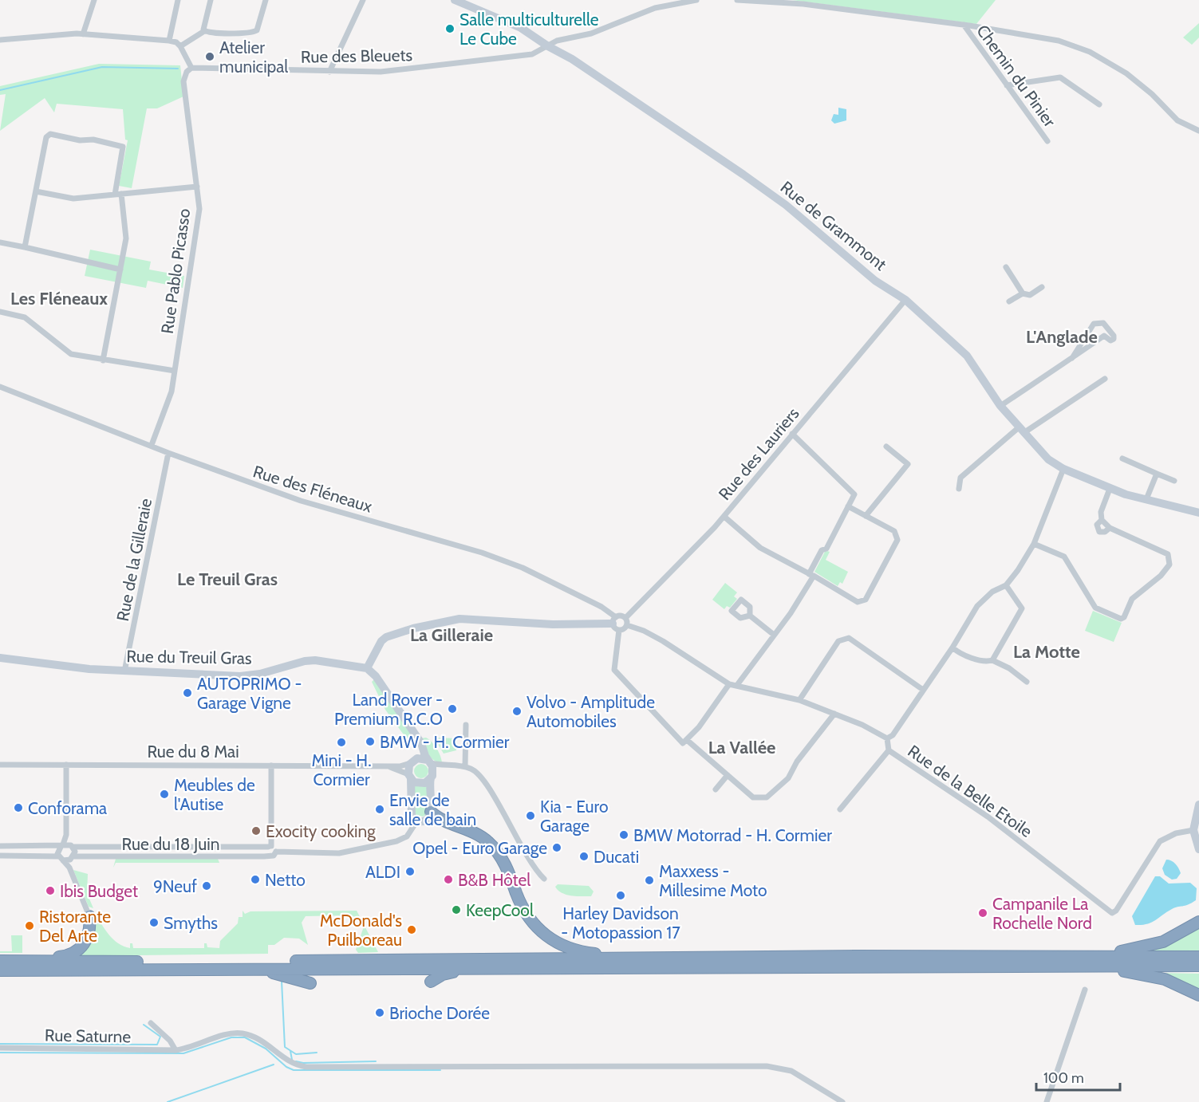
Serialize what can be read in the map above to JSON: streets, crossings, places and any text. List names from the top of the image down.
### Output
{
  "streets": {
    "street": [
      "Rue des Bleuets",
      "Chemin du Pinier",
      "Rue de Grammont",
      "Rue Pablo Picasso",
      "Rue des Lauriers",
      "Rue des Fléneaux",
      "Rue de la Gilleraie",
      "Rue du Treuil Gras",
      "Rue du 8 Mai",
      "Rue de la Belle Etoile",
      "Rue du 18 Juin",
      "Rue Saturne"
    ]
  },
  "crossings": [
    ["Rue des Bleuets", "Rue de Grammont"],
    ["Rue des Bleuets", "Rue Pablo Picasso"],
    ["Rue de Grammont", "Rue des Lauriers"],
    ["Rue Pablo Picasso", "Rue des Fléneaux"],
    ["Rue des Fléneaux", "Rue de la Gilleraie"],
    ["Rue de la Gilleraie", "Rue du Treuil Gras"]
  ],
  "districts": [
    "Les Fléneaux",
    "L'Anglade",
    "Le Treuil Gras",
    "La Gilleraie",
    "La Motte",
    "La Vallée"
  ],
  "places": [
    "Salle multiculturelle Le Cube",
    "Atelier municipal",
    "AUTOPRIMO - Garage Vigne",
    "Land Rover - Premium R.C.O",
    "Volvo - Amplitude Automobiles",
    "BMW - H. Cormier",
    "Mini - H. Cormier",
    "Meubles de l'Autise",
    "Conforama",
    "Envie de salle de bain",
    "Kia - Euro Garage",
    "Exocity cooking",
    "BMW Motorrad - H. Cormier",
    "Opel - Euro Garage",
    "Ducati",
    "ALDI",
    "Netto",
    "B&B Hôtel",
    "Maxxess - Millesime Moto",
    "9Neuf",
    "Ibis Budget",
    "Harley Davidson - Motopassion 17",
    "KeepCool",
    "Campanile La Rochelle Nord",
    "Smyths",
    "Ristorante Del Arte",
    "McDonald's Puilboreau",
    "Brioche Dorée"
  ],
  "scale_bar": "100 m"
}
